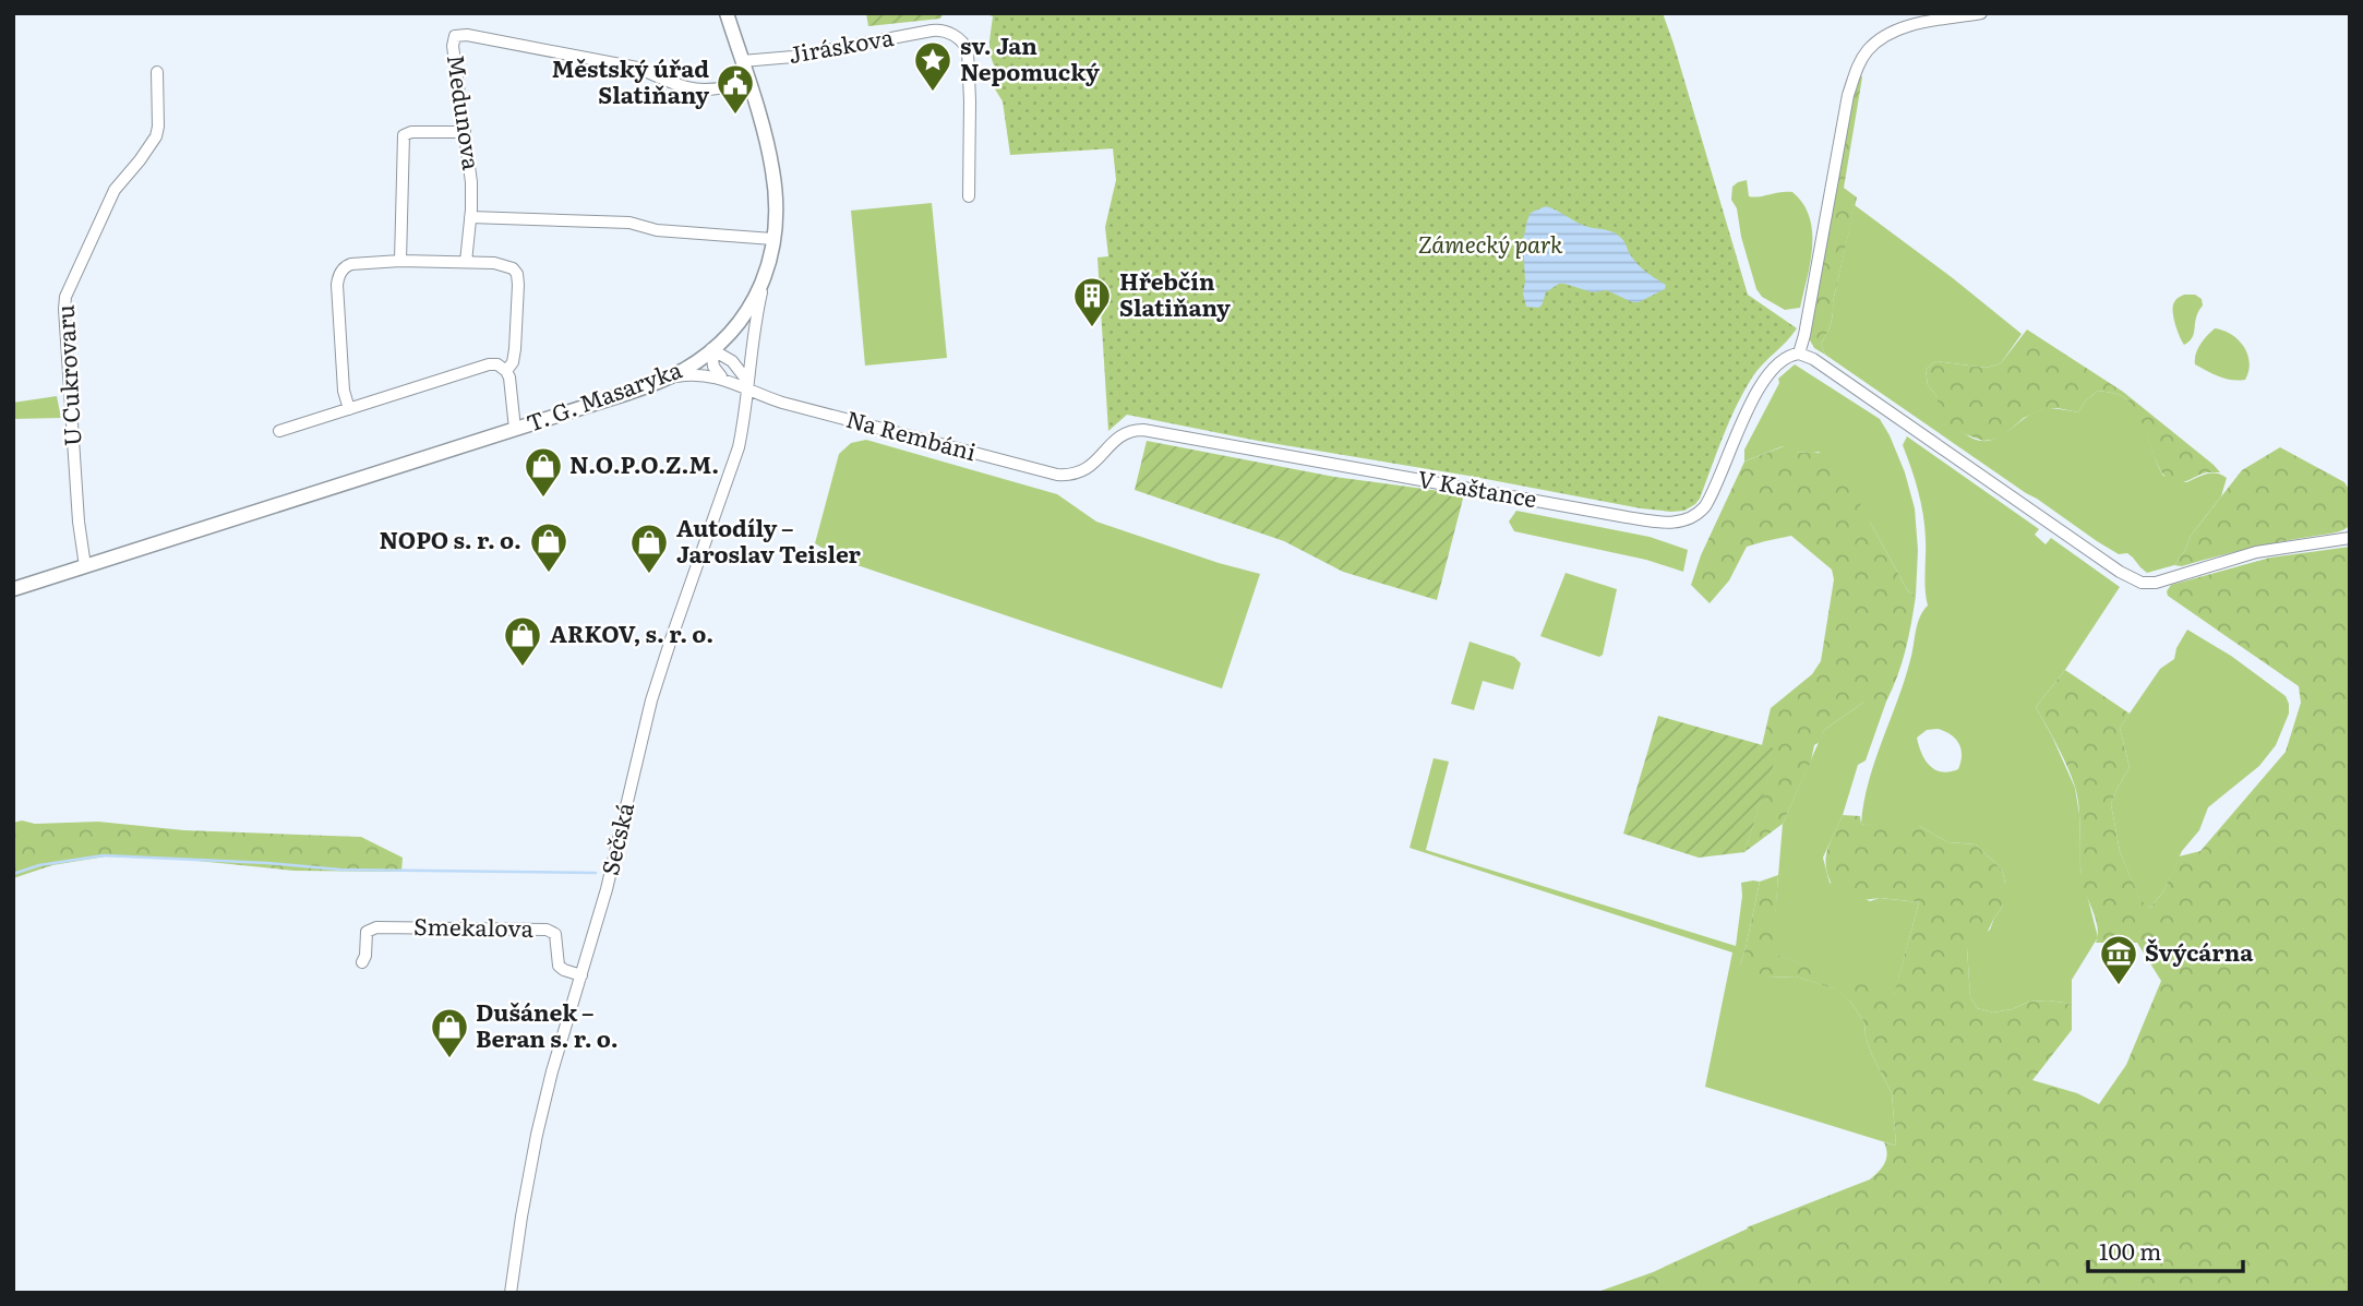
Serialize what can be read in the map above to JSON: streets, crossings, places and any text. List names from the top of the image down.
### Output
{
  "streets": {
    "main road": ["T. G. Masaryka"],
    "street": [
      "Jiráskova",
      "Medunova",
      "U Cukrovaru",
      "Na Rembáni",
      "V Kaštance",
      "Sečská",
      "Smekalova"
    ]
  },
  "crossings": [
    ["Jiráskova", "T. G. Masaryka"],
    ["Medunova", "T. G. Masaryka"],
    ["U Cukrovaru", "T. G. Masaryka"],
    ["T. G. Masaryka", "Sečská"],
    ["Na Rembáni", "V Kaštance"],
    ["Na Rembáni", "Sečská"],
    ["Sečská", "Smekalova"]
  ],
  "parks": ["Zámecký park"],
  "places": {
    "place": ["sv. Jan Nepomucký"],
    "public building": ["Městský úřad Slatiňany"],
    "building": ["Hřebčín Slatiňany"],
    "shop": [
      "N.O.P.O.Z.M.",
      "NOPO s. r. o.",
      "Autodíly – Jaroslav Teisler",
      "ARKOV, s. r. o.",
      "Dušánek – Beran s. r. o."
    ],
    "museum": ["Švýcárna"]
  },
  "scale_bar": "100 m"
}
